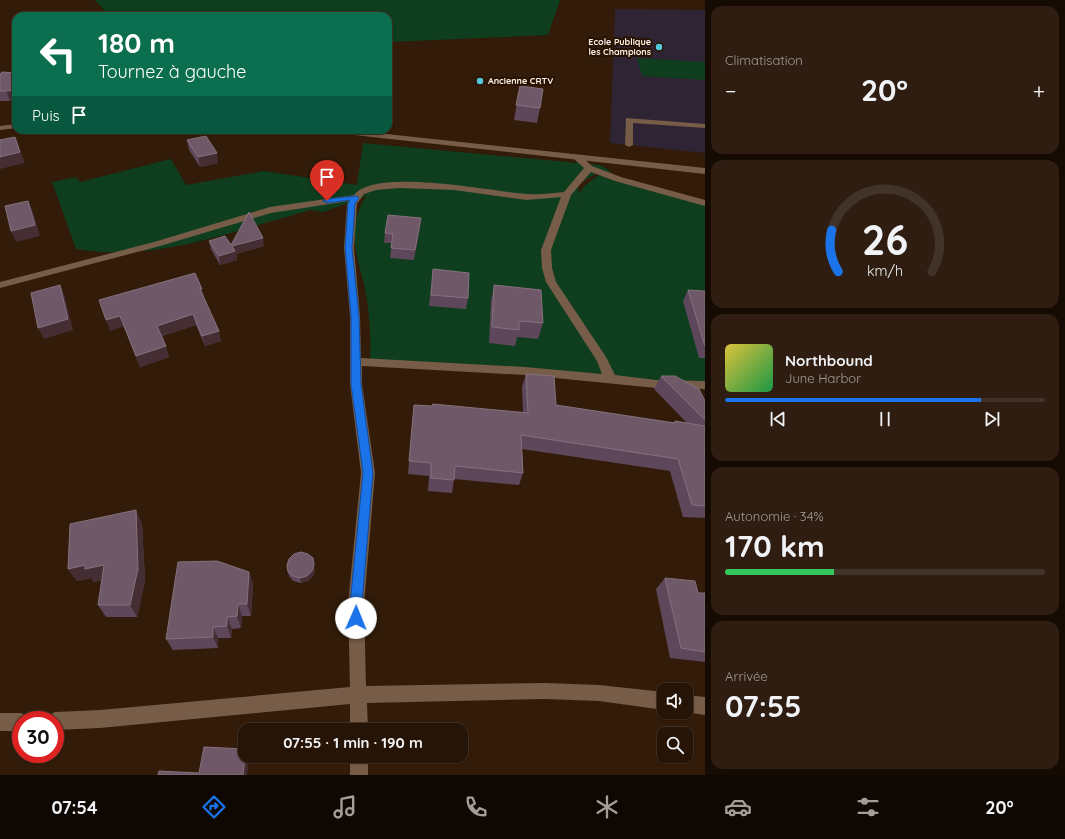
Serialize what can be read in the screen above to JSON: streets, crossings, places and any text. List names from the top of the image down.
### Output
{
  "places": ["Ecole Publique les Champions", "Ancienne CRTV"],
  "page": {
    "tile": [
      "Climatisation",
      ["Autonomie · 34%", "170 km"],
      ["Arrivée", "07:55"]
    ],
    "turn": ["180 m", "Tournez à gauche"],
    "heat": ["−", "20°", "+"],
    "then": "Puis",
    "song": ["Northbound", "June Harbor"],
    "limit": "30",
    "trip": "07:55 · 1 min · 190 m",
    "tabs": ["07:54", "20°"],
    "gauge": ["26", "km/h"]
  }
}
